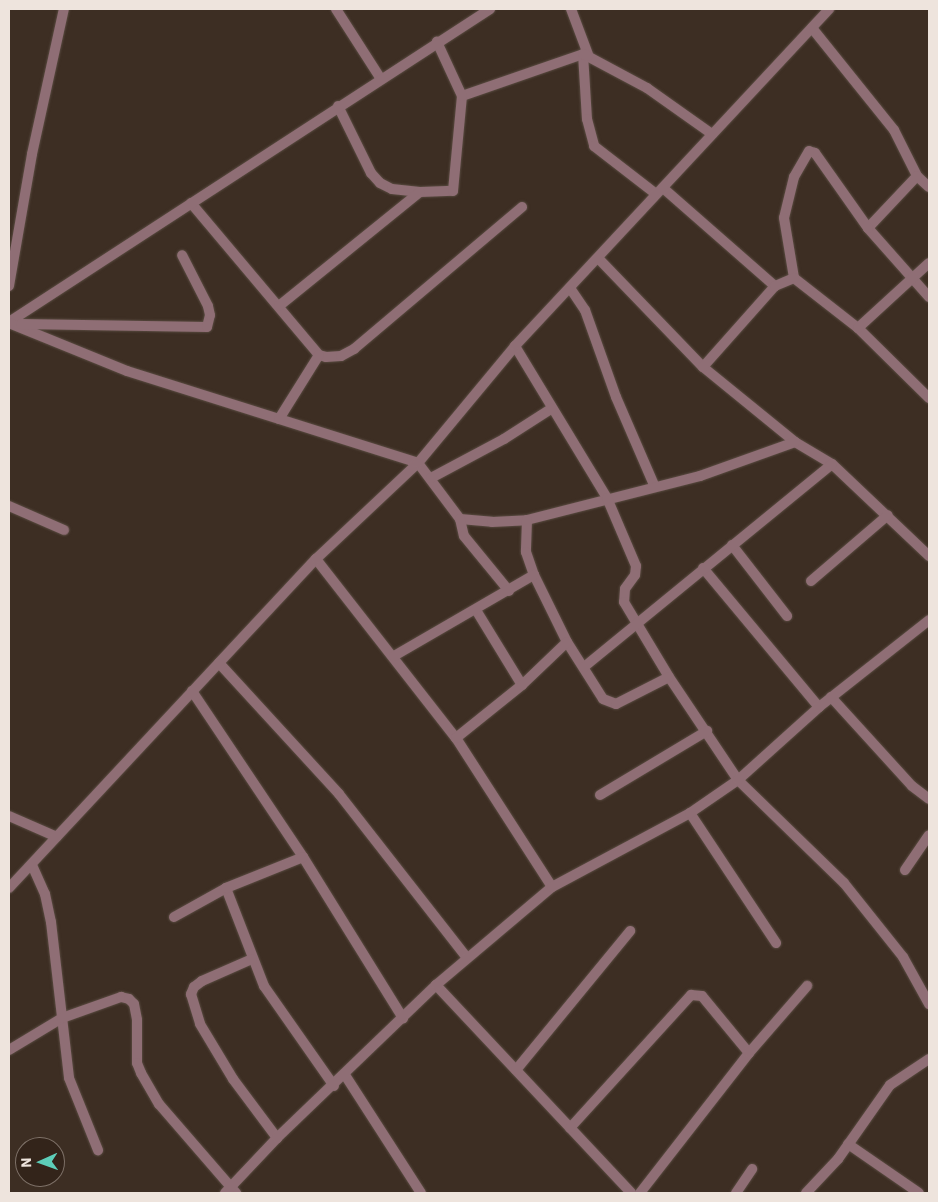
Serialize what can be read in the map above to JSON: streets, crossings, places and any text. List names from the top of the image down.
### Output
{
  "north": "left"
}
